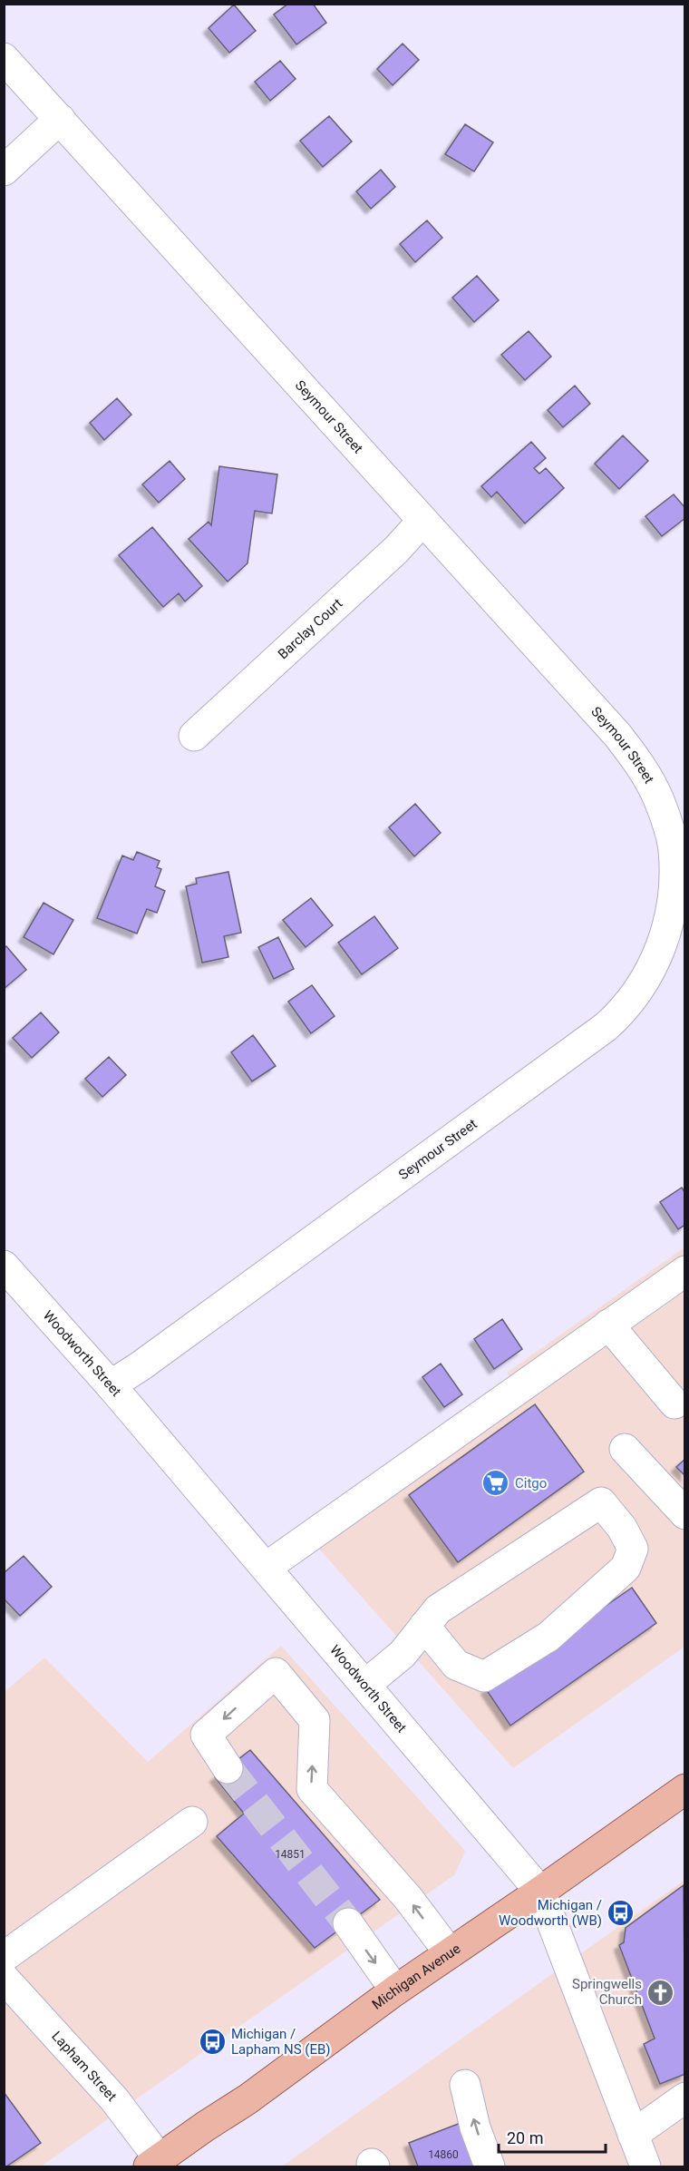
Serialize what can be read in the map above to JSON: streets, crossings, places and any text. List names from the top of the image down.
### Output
{
  "streets": {
    "main road": ["Michigan Avenue"],
    "street": [
      "Seymour Street",
      "Barclay Court",
      "Woodworth Street",
      "Lapham Street"
    ]
  },
  "crossings": [
    ["Seymour Street", "Barclay Court"],
    ["Seymour Street", "Woodworth Street"],
    ["Woodworth Street", "Michigan Avenue"],
    ["Michigan Avenue", "Lapham Street"]
  ],
  "places": {
    "supermarket": ["Citgo"],
    "bus stop": ["Michigan / Woodworth (WB)", "Michigan / Lapham NS (EB)"],
    "church": ["Springwells Church"]
  },
  "house_numbers": ["14851", "14860"],
  "scale_bar": "20 m"
}
